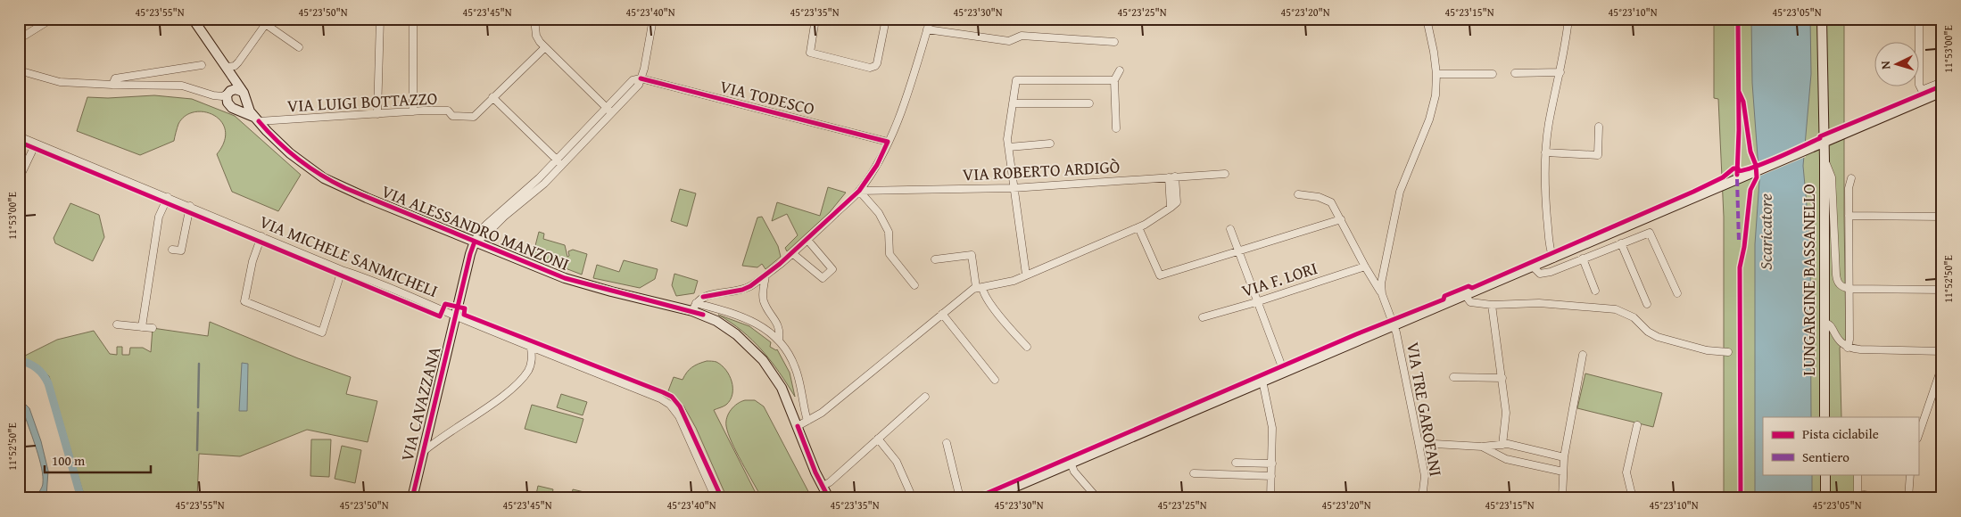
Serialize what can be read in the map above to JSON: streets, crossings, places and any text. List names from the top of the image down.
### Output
{
  "streets": {
    "main road": ["VIA ALESSANDRO MANZONI", "LUNGARGINE BASSANELLO", "VIA CAVAZZANA"],
    "street": [
      "VIA TODESCO",
      "VIA LUIGI BOTTAZZO",
      "VIA ROBERTO ARDIGÒ",
      "VIA MICHELE SANMICHELI",
      "VIA F. LORI",
      "VIA TRE GAROFANI"
    ]
  },
  "crossings": [
    ["VIA LUIGI BOTTAZZO", "VIA ALESSANDRO MANZONI"],
    ["VIA ALESSANDRO MANZONI", "VIA CAVAZZANA"],
    ["VIA MICHELE SANMICHELI", "VIA CAVAZZANA"]
  ],
  "water": ["Scaricatore"],
  "legend": ["Pista ciclabile", "Sentiero"],
  "scale_bar": "100 m",
  "north": "left",
  "coordinates": [
    "45°23'55\"N",
    "45°23'50\"N",
    "45°23'45\"N",
    "45°23'40\"N",
    "45°23'35\"N",
    "45°23'30\"N",
    "45°23'25\"N",
    "45°23'20\"N",
    "45°23'15\"N",
    "45°23'10\"N",
    "45°23'05\"N",
    "11°53'00\"E",
    "11°52'50\"E"
  ]
}
